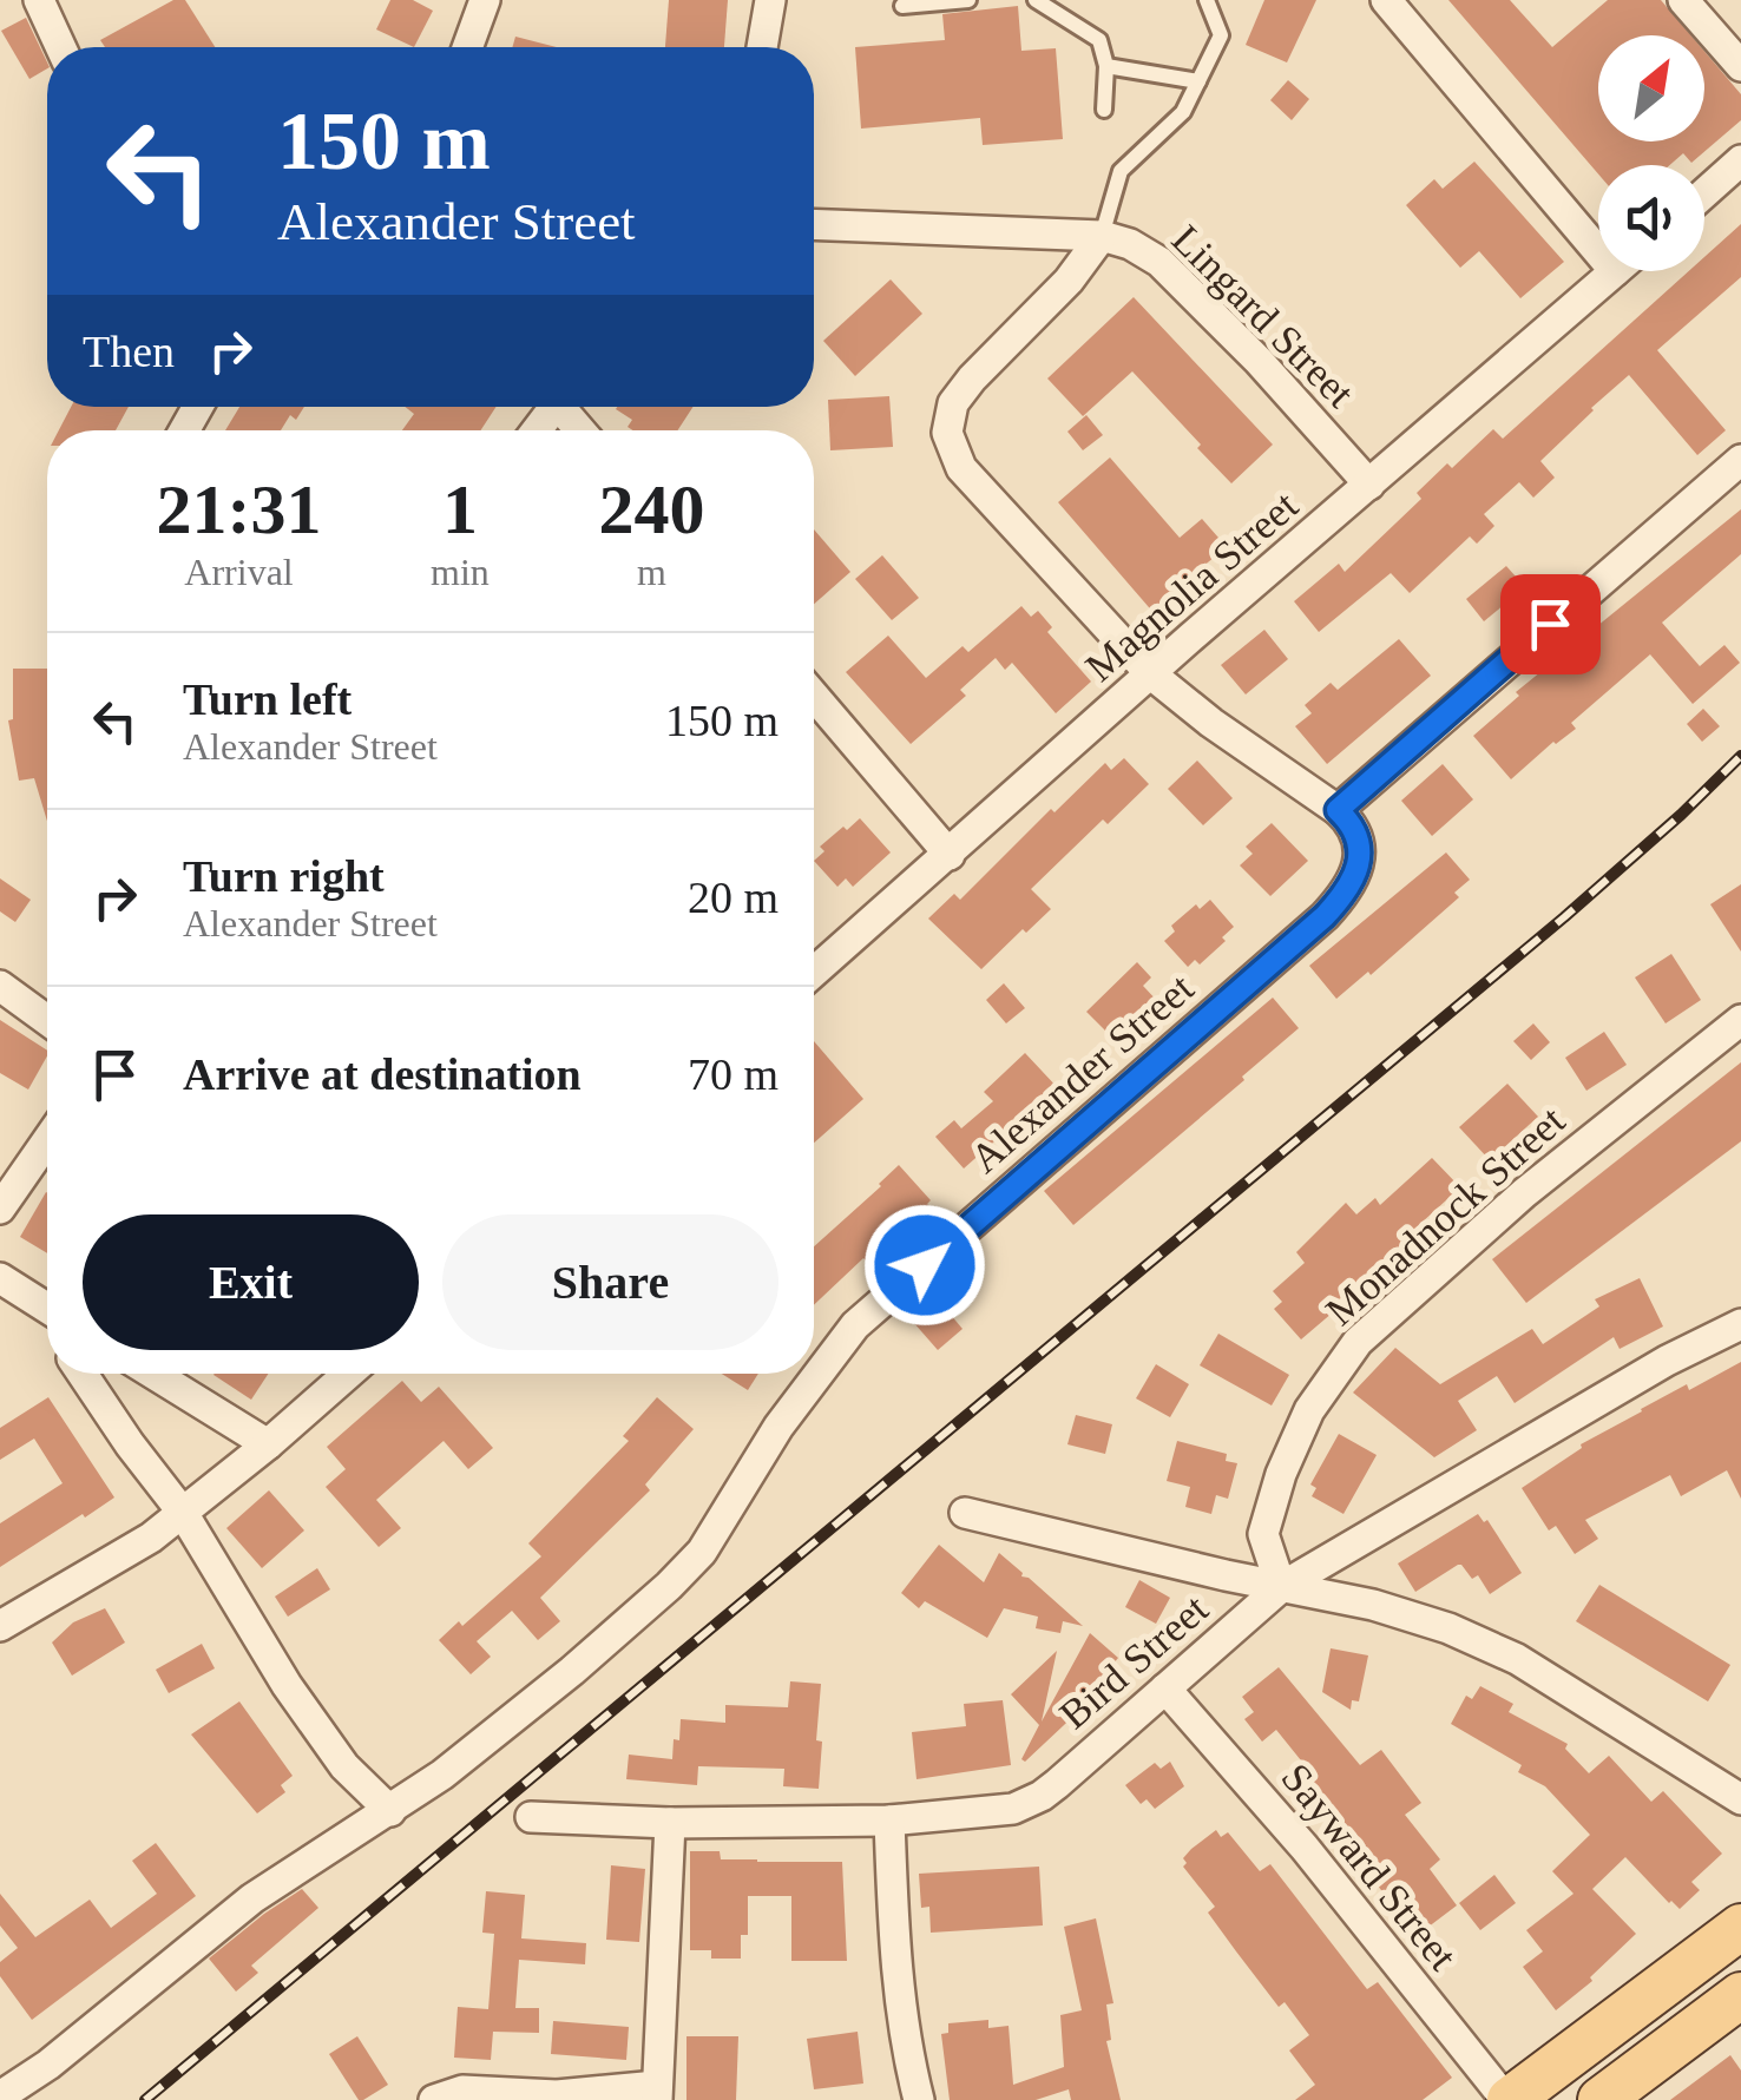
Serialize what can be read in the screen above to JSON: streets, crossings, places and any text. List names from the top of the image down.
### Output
{
  "streets": {
    "street": [
      "Lingard Street",
      "Magnolia Street",
      "Alexander Street",
      "Monadnock Street",
      "Bird Street",
      "Sayward Street"
    ]
  },
  "crossings": [
    ["Lingard Street", "Magnolia Street"],
    ["Monadnock Street", "Bird Street"],
    ["Bird Street", "Sayward Street"]
  ],
  "north": "top right",
  "page": {
    "turn": ["150 m", "Alexander Street"],
    "then": "Then",
    "eta": [
      "21:31",
      "Arrival",
      "1",
      "min",
      "240",
      "m"
    ],
    "list": [
      {
        "name": "Turn left",
        "note": "Alexander Street",
        "value": "150 m"
      },
      {
        "name": "Turn right",
        "note": "Alexander Street",
        "value": "20 m"
      },
      {
        "name": "Arrive at destination",
        "value": "70 m"
      }
    ],
    "buttons": ["Exit", "Share"]
  }
}
